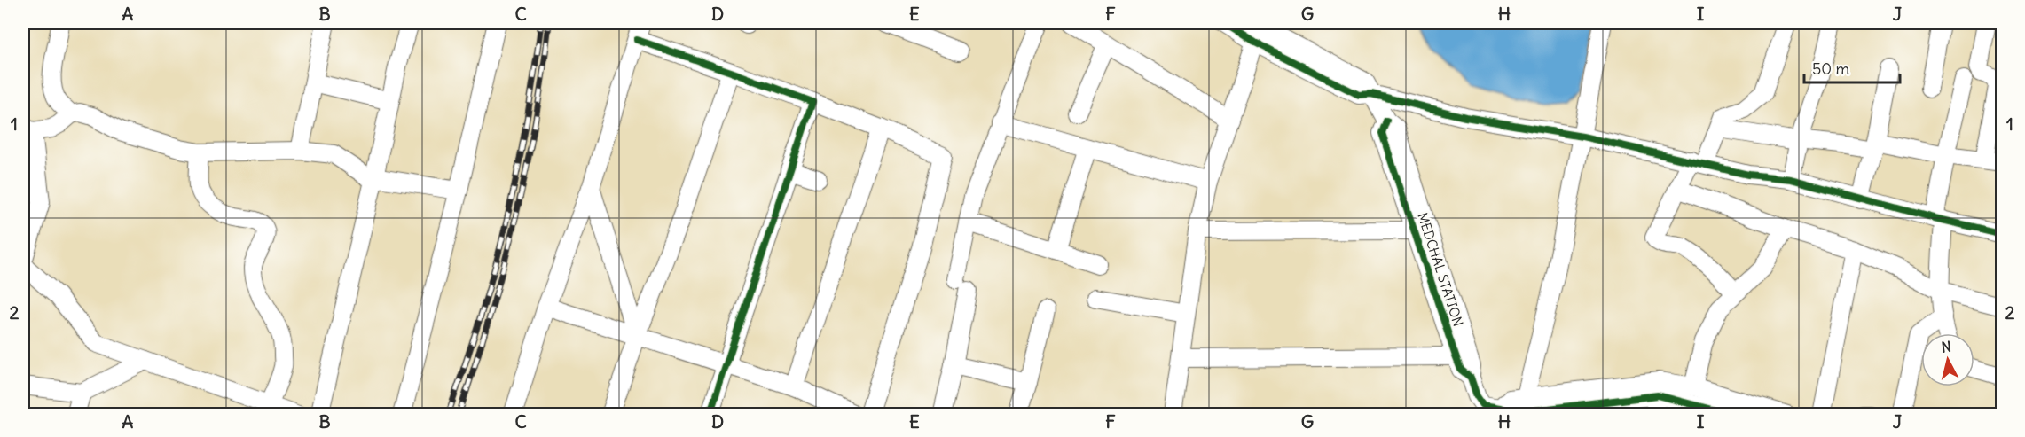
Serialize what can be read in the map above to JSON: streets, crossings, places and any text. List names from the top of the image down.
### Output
{
  "streets": {
    "street": ["MEDCHAL STATION"]
  },
  "scale_bar": "50 m",
  "north": "top",
  "grid": {
    "columns": [
      "A",
      "B",
      "C",
      "D",
      "E",
      "F",
      "G",
      "H",
      "I",
      "J"
    ],
    "rows": ["1", "2"]
  }
}
